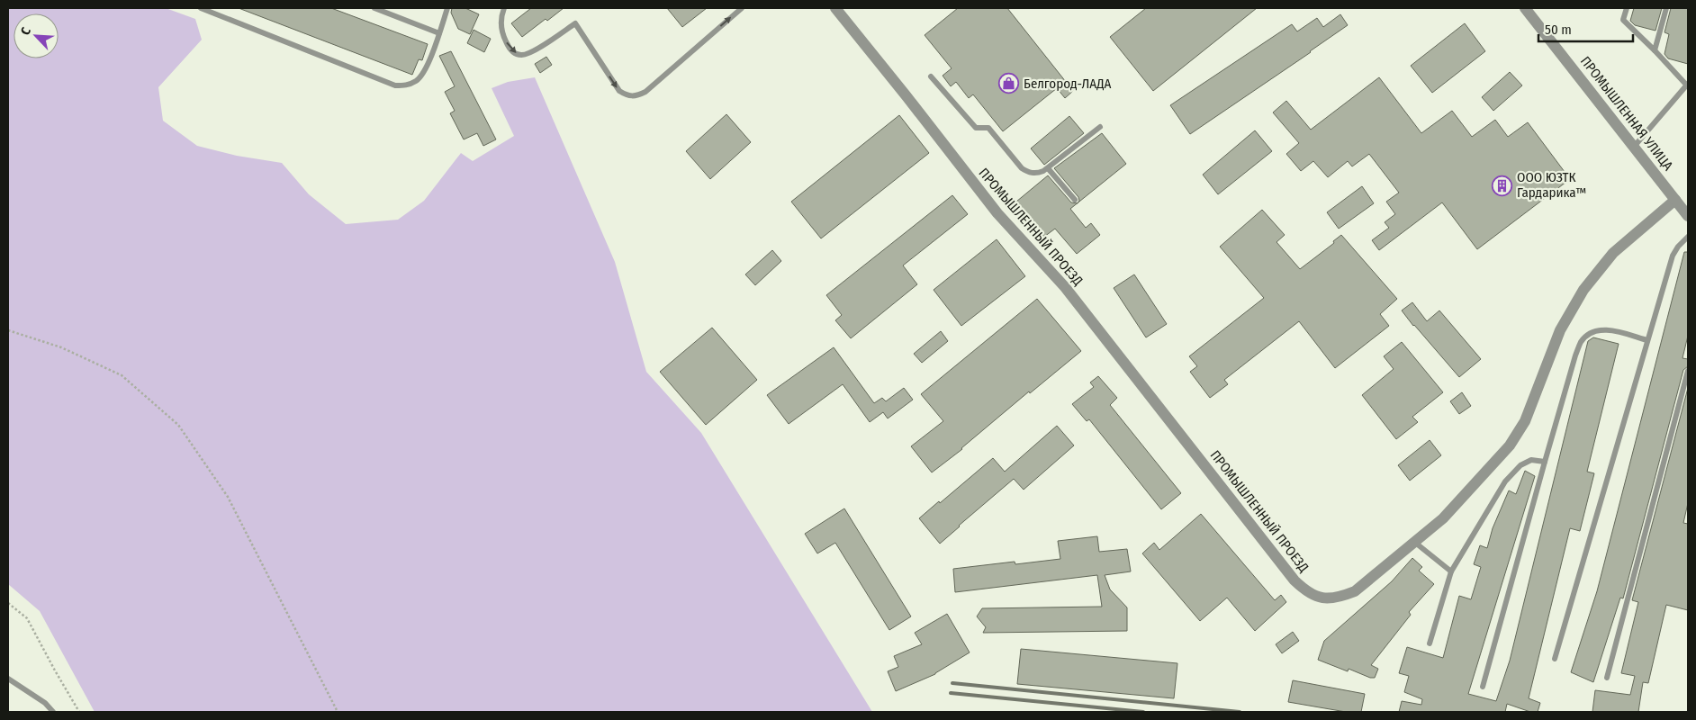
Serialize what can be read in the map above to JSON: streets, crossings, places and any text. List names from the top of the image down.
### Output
{
  "streets": {
    "street": ["ПРОМЫШЛЕННАЯ УЛИЦА", "ПРОМЫШЛЕННЫЙ ПРОЕЗД"]
  },
  "crossings": [
    ["ПРОМЫШЛЕННАЯ УЛИЦА", "ПРОМЫШЛЕННЫЙ ПРОЕЗД"]
  ],
  "places": {
    "shop": ["Белгород-ЛАДА"],
    "building": ["ООО ЮЗТК Гардарика™"]
  },
  "scale_bar": "50 m",
  "north": "top left"
}
